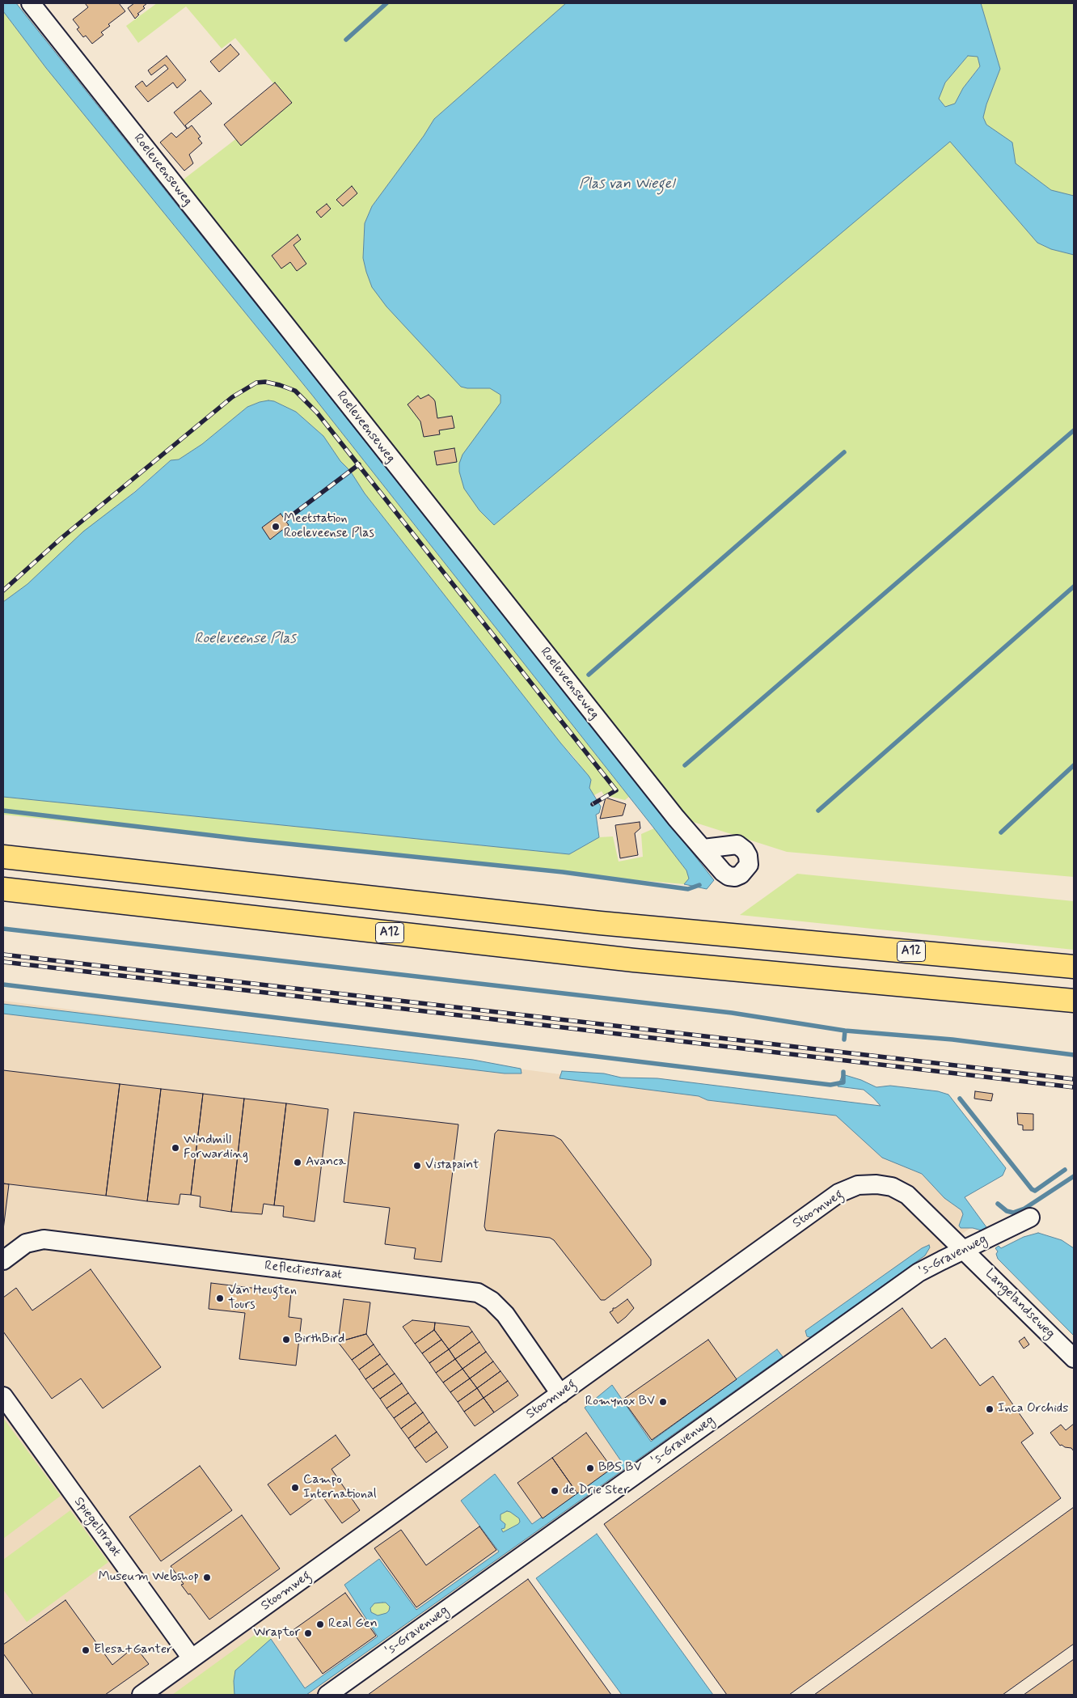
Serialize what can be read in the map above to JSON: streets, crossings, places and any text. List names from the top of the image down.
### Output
{
  "streets": {
    "highway": ["A12"],
    "street": [
      "Roeleveenseweg",
      "Stoomweg",
      "'s-Gravenweg",
      "Reflectiestraat",
      "Langelandseweg",
      "Spiegelstraat"
    ]
  },
  "crossings": [
    ["Stoomweg", "'s-Gravenweg"],
    ["Stoomweg", "Reflectiestraat"],
    ["Stoomweg", "Langelandseweg"],
    ["Stoomweg", "Spiegelstraat"],
    ["'s-Gravenweg", "Langelandseweg"]
  ],
  "water": ["Plas van Wiegel", "Roeleveense Plas"],
  "places": [
    "Meetstation Roeleveense Plas",
    "Windmill Forwarding",
    "Avanca",
    "Vistapaint",
    "Van Heugten Tours",
    "BirthBird",
    "Romynox BV",
    "Inca Orchids",
    "BBS BV",
    "Campo International",
    "de Drie Ster",
    "Museum Webshop",
    "Real Gen",
    "Wraptor",
    "Elesa+Ganter"
  ]
}
